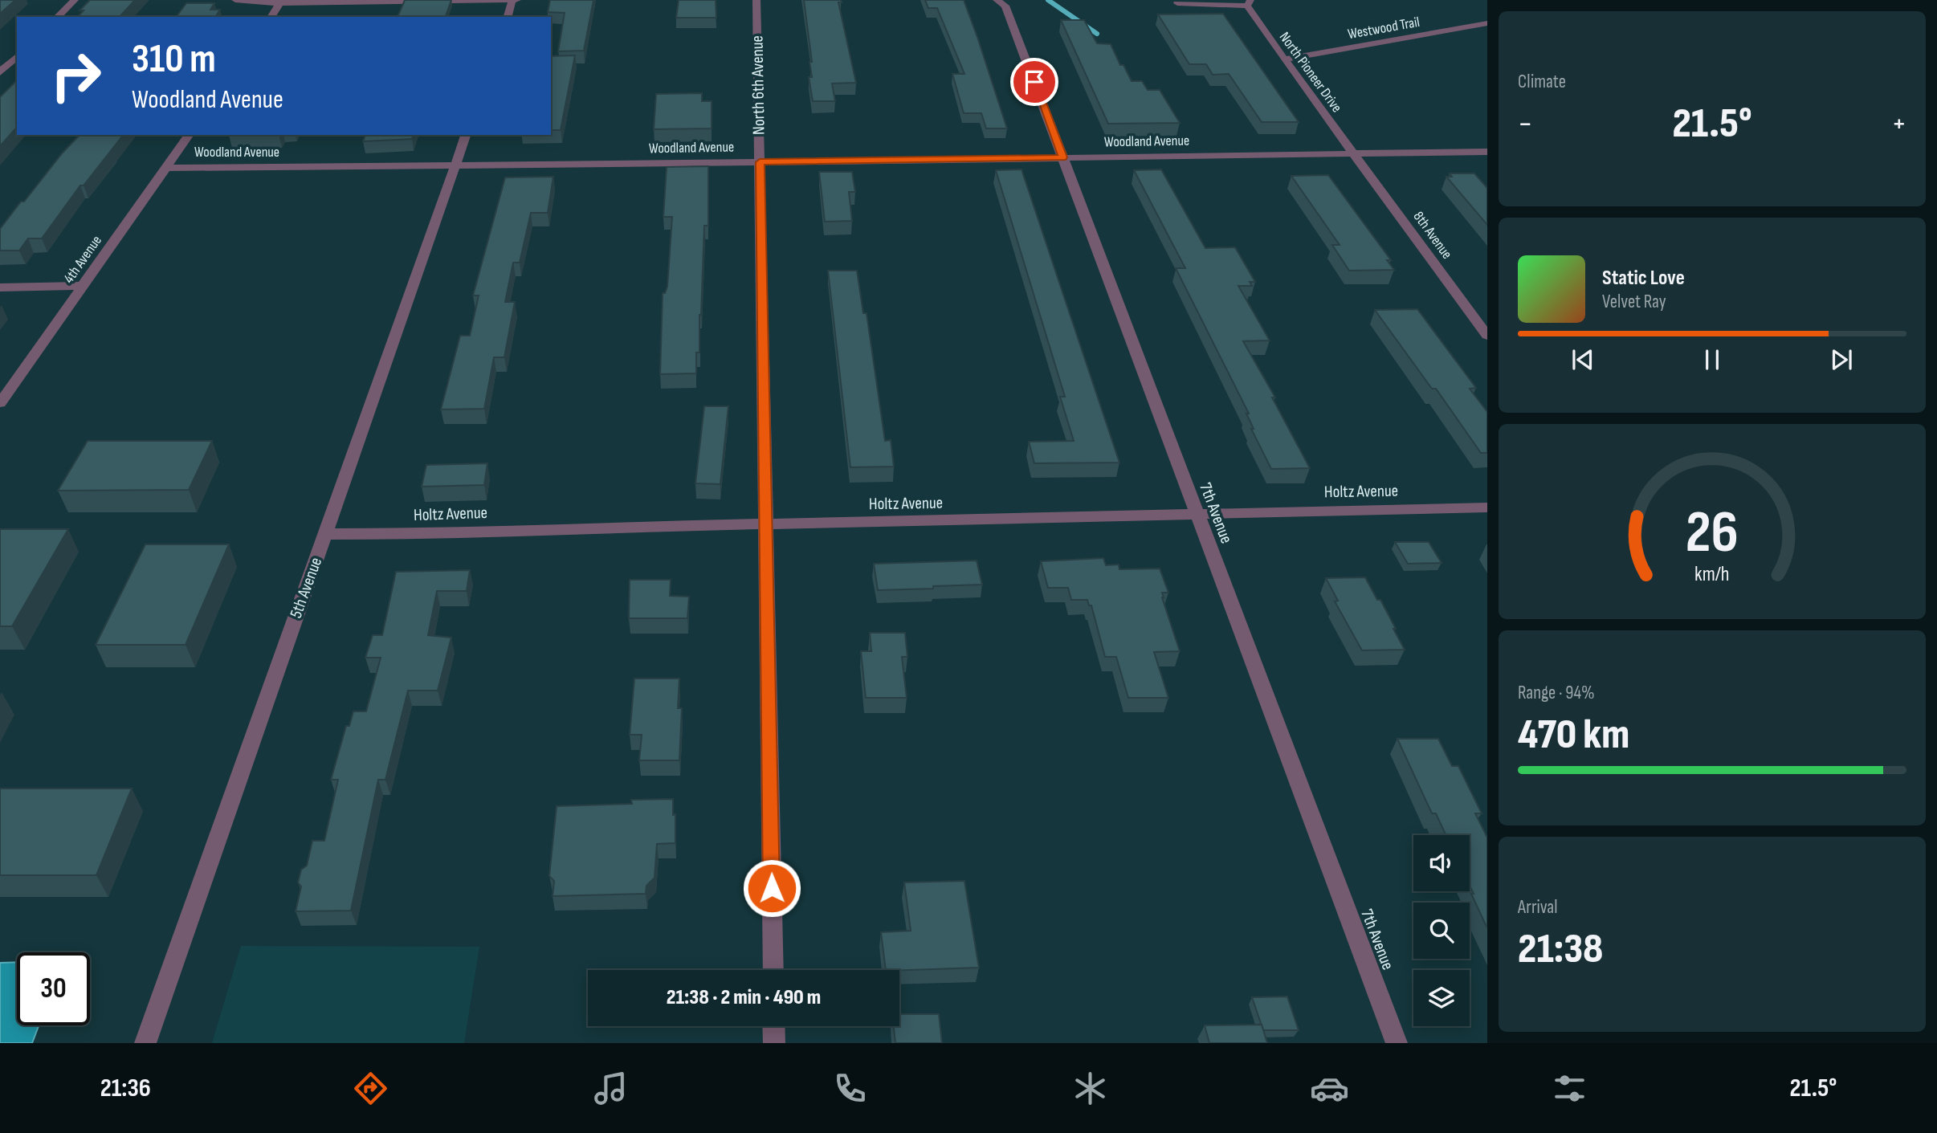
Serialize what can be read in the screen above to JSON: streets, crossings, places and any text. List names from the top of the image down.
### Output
{
  "streets": {
    "street": [
      "Westwood Trail",
      "North Pioneer Drive",
      "North 6th Avenue",
      "Woodland Avenue",
      "8th Avenue",
      "4th Avenue",
      "Holtz Avenue",
      "7th Avenue",
      "5th Avenue"
    ]
  },
  "crossings": [
    ["Westwood Trail", "North Pioneer Drive"],
    ["North Pioneer Drive", "Woodland Avenue"],
    ["North Pioneer Drive", "8th Avenue"],
    ["North 6th Avenue", "Woodland Avenue"],
    ["North 6th Avenue", "Holtz Avenue"],
    ["Woodland Avenue", "8th Avenue"],
    ["Woodland Avenue", "4th Avenue"],
    ["Woodland Avenue", "7th Avenue"],
    ["Woodland Avenue", "5th Avenue"],
    ["Holtz Avenue", "7th Avenue"],
    ["Holtz Avenue", "5th Avenue"]
  ],
  "page": {
    "tile": [
      "Climate",
      ["Range · 94%", "470 km"],
      ["Arrival", "21:38"]
    ],
    "turn": ["310 m", "Woodland Avenue"],
    "heat": ["−", "21.5°", "+"],
    "song": ["Static Love", "Velvet Ray"],
    "limit": "30",
    "trip": "21:38 · 2 min · 490 m",
    "tabs": ["21:36", "21.5°"],
    "gauge": ["26", "km/h"]
  }
}
